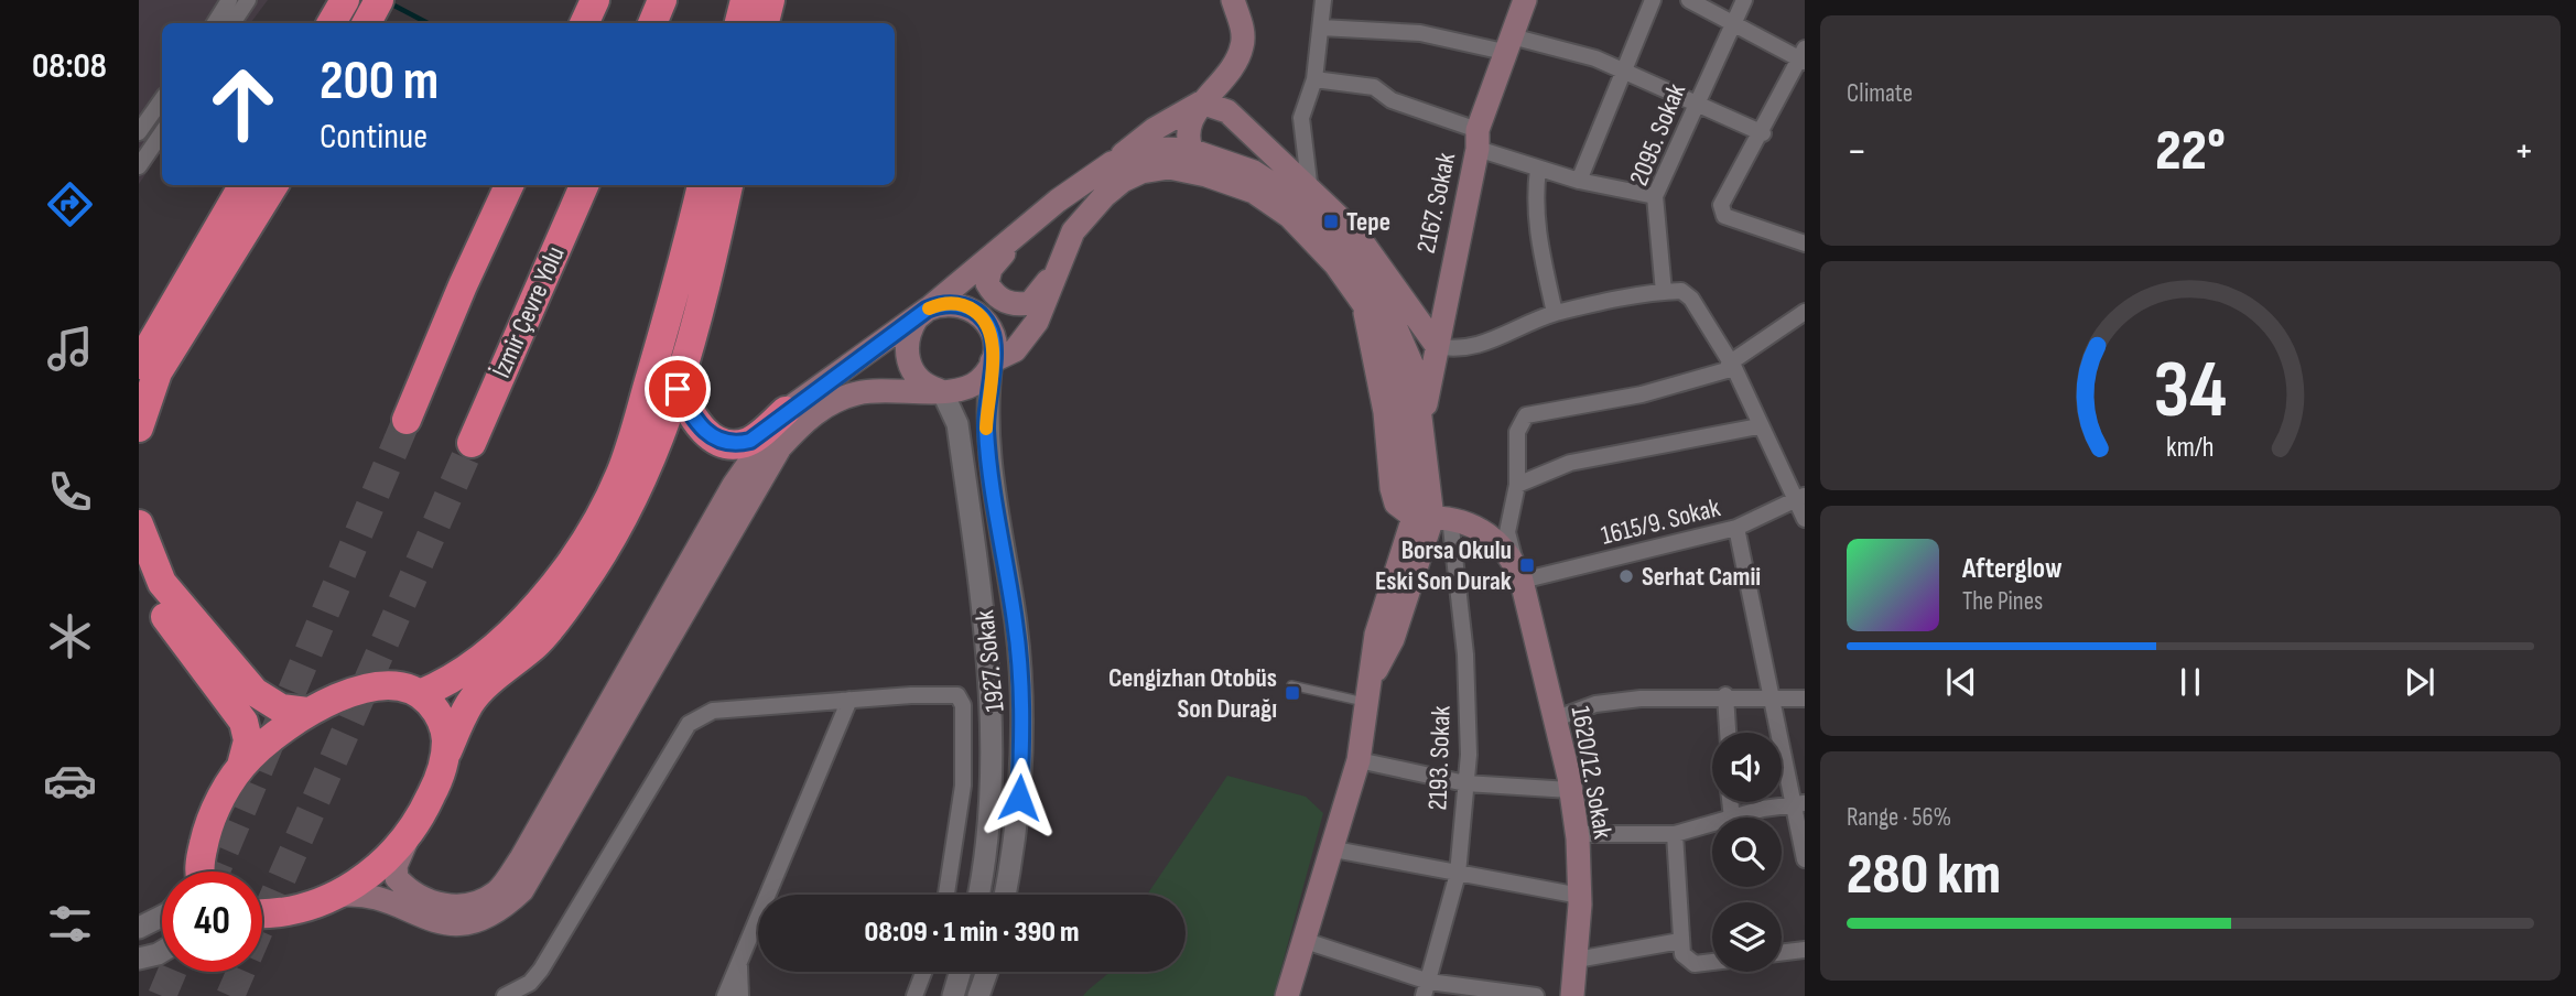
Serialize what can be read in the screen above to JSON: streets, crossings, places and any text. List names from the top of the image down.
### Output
{
  "streets": {
    "highway": ["İzmir Çevre Yolu"],
    "main road": ["2167. Sokak", "1620/12. Sokak"],
    "street": [
      "2095. Sokak",
      "1615/9. Sokak",
      "1927. Sokak",
      "2193. Sokak"
    ]
  },
  "crossings": [
    ["1615/9. Sokak", "1620/12. Sokak"]
  ],
  "places": {
    "transit": ["Tepe", "Borsa Okulu Eski Son Durak", "Cengizhan Otobüs Son Durağı"],
    "other": ["Serhat Camii"]
  },
  "page": {
    "tabs": "08:08",
    "tile": [
      "Climate",
      ["Range · 56%", "280 km"]
    ],
    "turn": ["200 m", "Continue"],
    "heat": ["−", "22°", "+"],
    "song": ["Afterglow", "The Pines"],
    "limit": "40",
    "trip": "08:09 · 1 min · 390 m",
    "gauge": ["34", "km/h"]
  }
}
